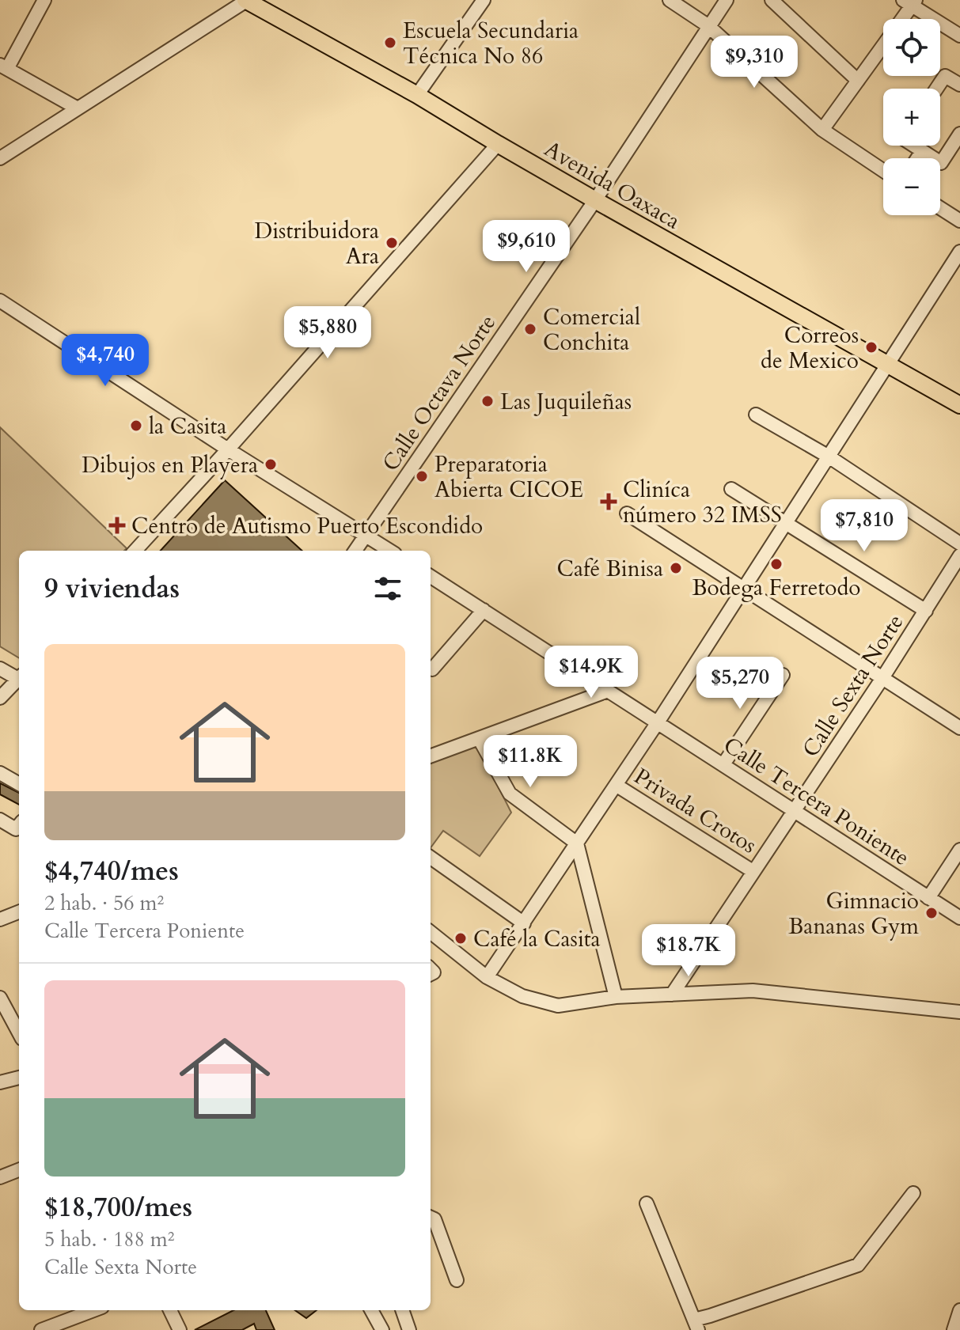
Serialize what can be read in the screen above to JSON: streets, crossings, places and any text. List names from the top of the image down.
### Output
{
  "streets": {
    "main road": ["Avenida Oaxaca"],
    "street": [
      "Calle Octava Norte",
      "Calle Sexta Norte",
      "Calle Tercera Poniente",
      "Privada Crotos"
    ]
  },
  "crossings": [
    ["Avenida Oaxaca", "Calle Octava Norte"],
    ["Calle Sexta Norte", "Calle Tercera Poniente"],
    ["Calle Sexta Norte", "Privada Crotos"]
  ],
  "places": {
    "other": [
      "Escuela Secundaria Técnica No 86",
      "Distribuidora Ara",
      "Comercial Conchita",
      "Correos de Mexico",
      "Las Juquileñas",
      "la Casita",
      "Dibujos en Playera",
      "Preparatoria Abierta CICOE",
      "Bodega Ferretodo",
      "Café Binisa",
      "Gimnacio Bananas Gym",
      "Café la Casita"
    ],
    "health": ["Cliníca número 32 IMSS", "Centro de Autismo Puerto Escondido"]
  },
  "page": {
    "map_buttons": ["+", "−"],
    "price": [
      "$9,310",
      "$9,610",
      "$5,880",
      "$4,740",
      "$7,810",
      "$14.9K",
      "$5,270",
      "$11.8K",
      "$18.7K"
    ],
    "heading": "9 viviendas",
    "list": [
      {
        "name": "$4,740/mes",
        "note": "2 hab. · 56 m² · Calle Tercera Poniente"
      },
      {
        "name": "$18,700/mes",
        "note": "5 hab. · 188 m² · Calle Sexta Norte"
      }
    ]
  }
}
